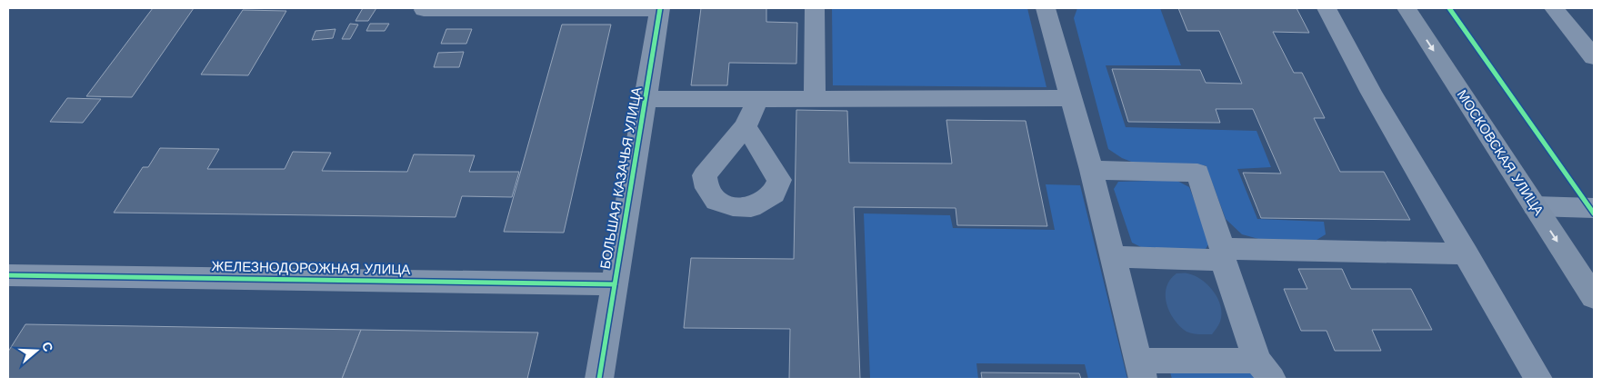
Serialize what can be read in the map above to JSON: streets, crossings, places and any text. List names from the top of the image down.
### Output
{
  "streets": {
    "main road": ["МОСКОВСКАЯ УЛИЦА"],
    "street": ["БОЛЬШАЯ КАЗАЧЬЯ УЛИЦА", "ЖЕЛЕЗНОДОРОЖНАЯ УЛИЦА"]
  },
  "crossings": [
    ["БОЛЬШАЯ КАЗАЧЬЯ УЛИЦА", "ЖЕЛЕЗНОДОРОЖНАЯ УЛИЦА"]
  ],
  "one_way": ["МОСКОВСКАЯ УЛИЦА"],
  "north": "right"
}
